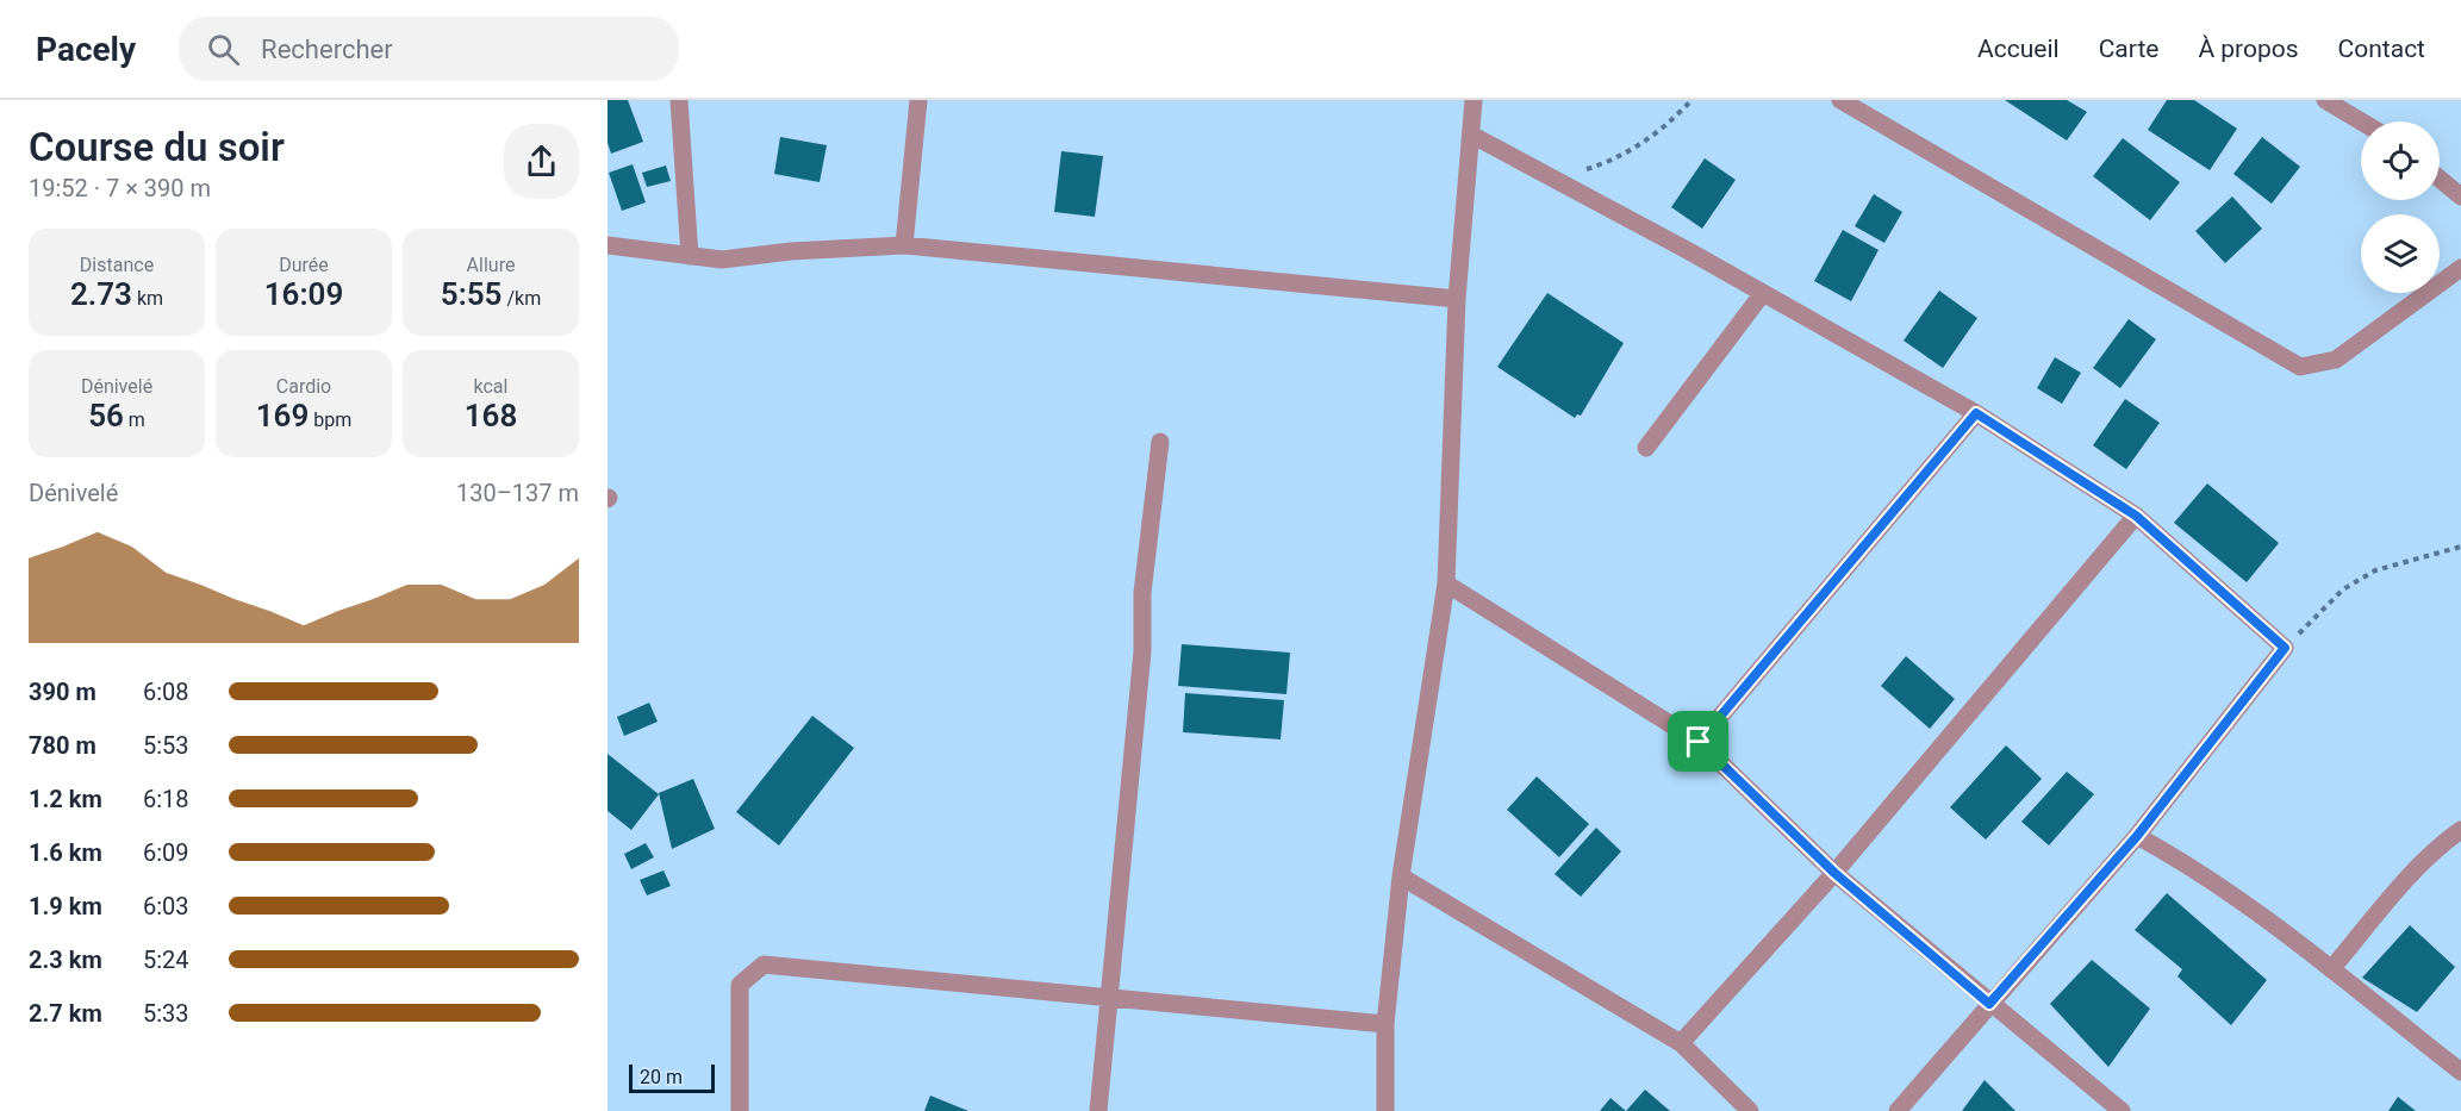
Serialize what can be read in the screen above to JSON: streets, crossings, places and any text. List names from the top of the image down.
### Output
{
  "scale_bar": "20 m",
  "page": {
    "header": "Pacely",
    "search": "Rechercher",
    "nav": [
      "Accueil",
      "Carte",
      "À propos",
      "Contact"
    ],
    "heading": ["Course du soir", "19:52 · 7 × 390 m"],
    "stats": [
      ["Distance", "2.73 km"],
      ["Durée", "16:09"],
      ["Allure", "5:55 /km"],
      ["Dénivelé", "56 m"],
      ["Cardio", "169 bpm"],
      ["kcal", "168"]
    ],
    "chart": ["Dénivelé", "130–137 m"],
    "list": [
      {
        "name": "390 m",
        "note": "6:08"
      },
      {
        "name": "780 m",
        "note": "5:53"
      },
      {
        "name": "1.2 km",
        "note": "6:18"
      },
      {
        "name": "1.6 km",
        "note": "6:09"
      },
      {
        "name": "1.9 km",
        "note": "6:03"
      },
      {
        "name": "2.3 km",
        "note": "5:24"
      },
      {
        "name": "2.7 km",
        "note": "5:33"
      }
    ],
    "scale": "20 m"
  }
}
